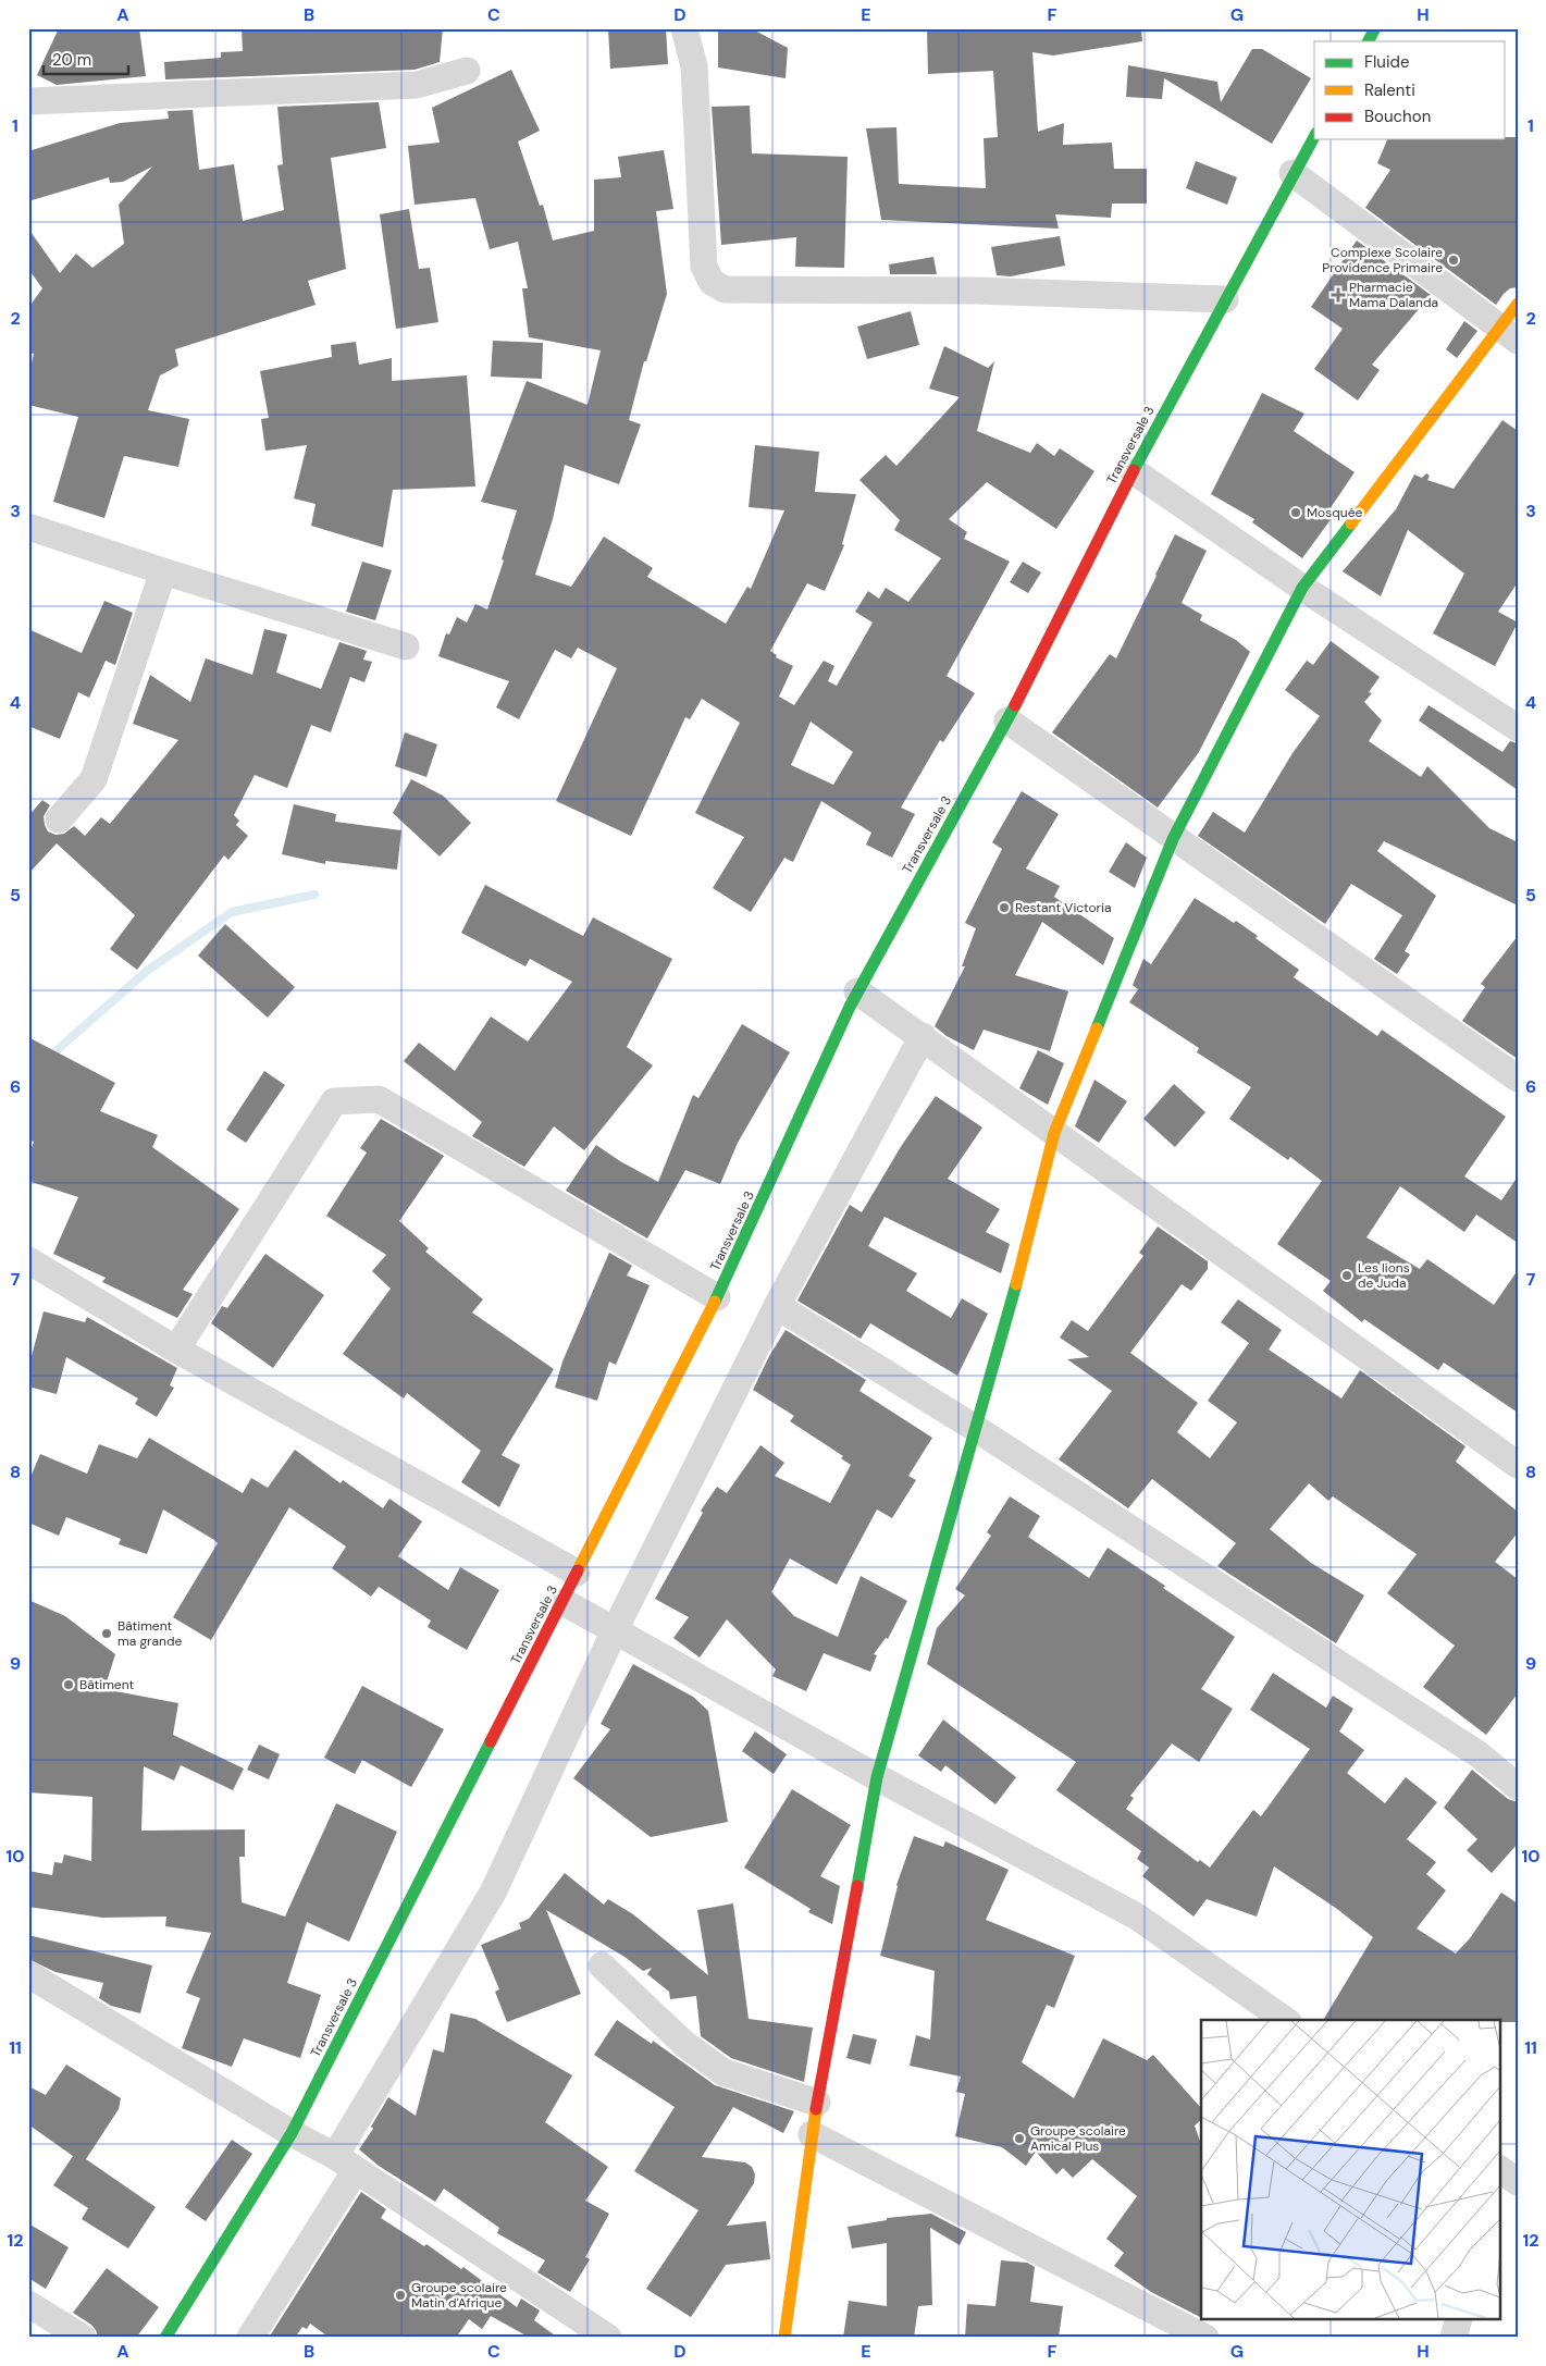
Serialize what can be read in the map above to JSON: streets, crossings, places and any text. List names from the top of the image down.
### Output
{
  "streets": {
    "main road": ["Transversale 3"]
  },
  "places": {
    "other": [
      "Complexe Scolaire Providence Primaire",
      "Mosquée",
      "Restant Victoria",
      "Les lions de Juda",
      "Bâtiment ma grande",
      "Bâtiment",
      "Groupe scolaire Amical Plus",
      "Groupe scolaire Matin d'Afrique"
    ],
    "health": ["Pharmacie Mama Dalanda"]
  },
  "legend": ["Fluide", "Ralenti", "Bouchon"],
  "scale_bar": "20 m",
  "grid": {
    "columns": [
      "A",
      "B",
      "C",
      "D",
      "E",
      "F",
      "G",
      "H"
    ],
    "rows": [
      "1",
      "2",
      "3",
      "4",
      "5",
      "6",
      "7",
      "8",
      "9",
      "10",
      "11",
      "12"
    ]
  }
}
